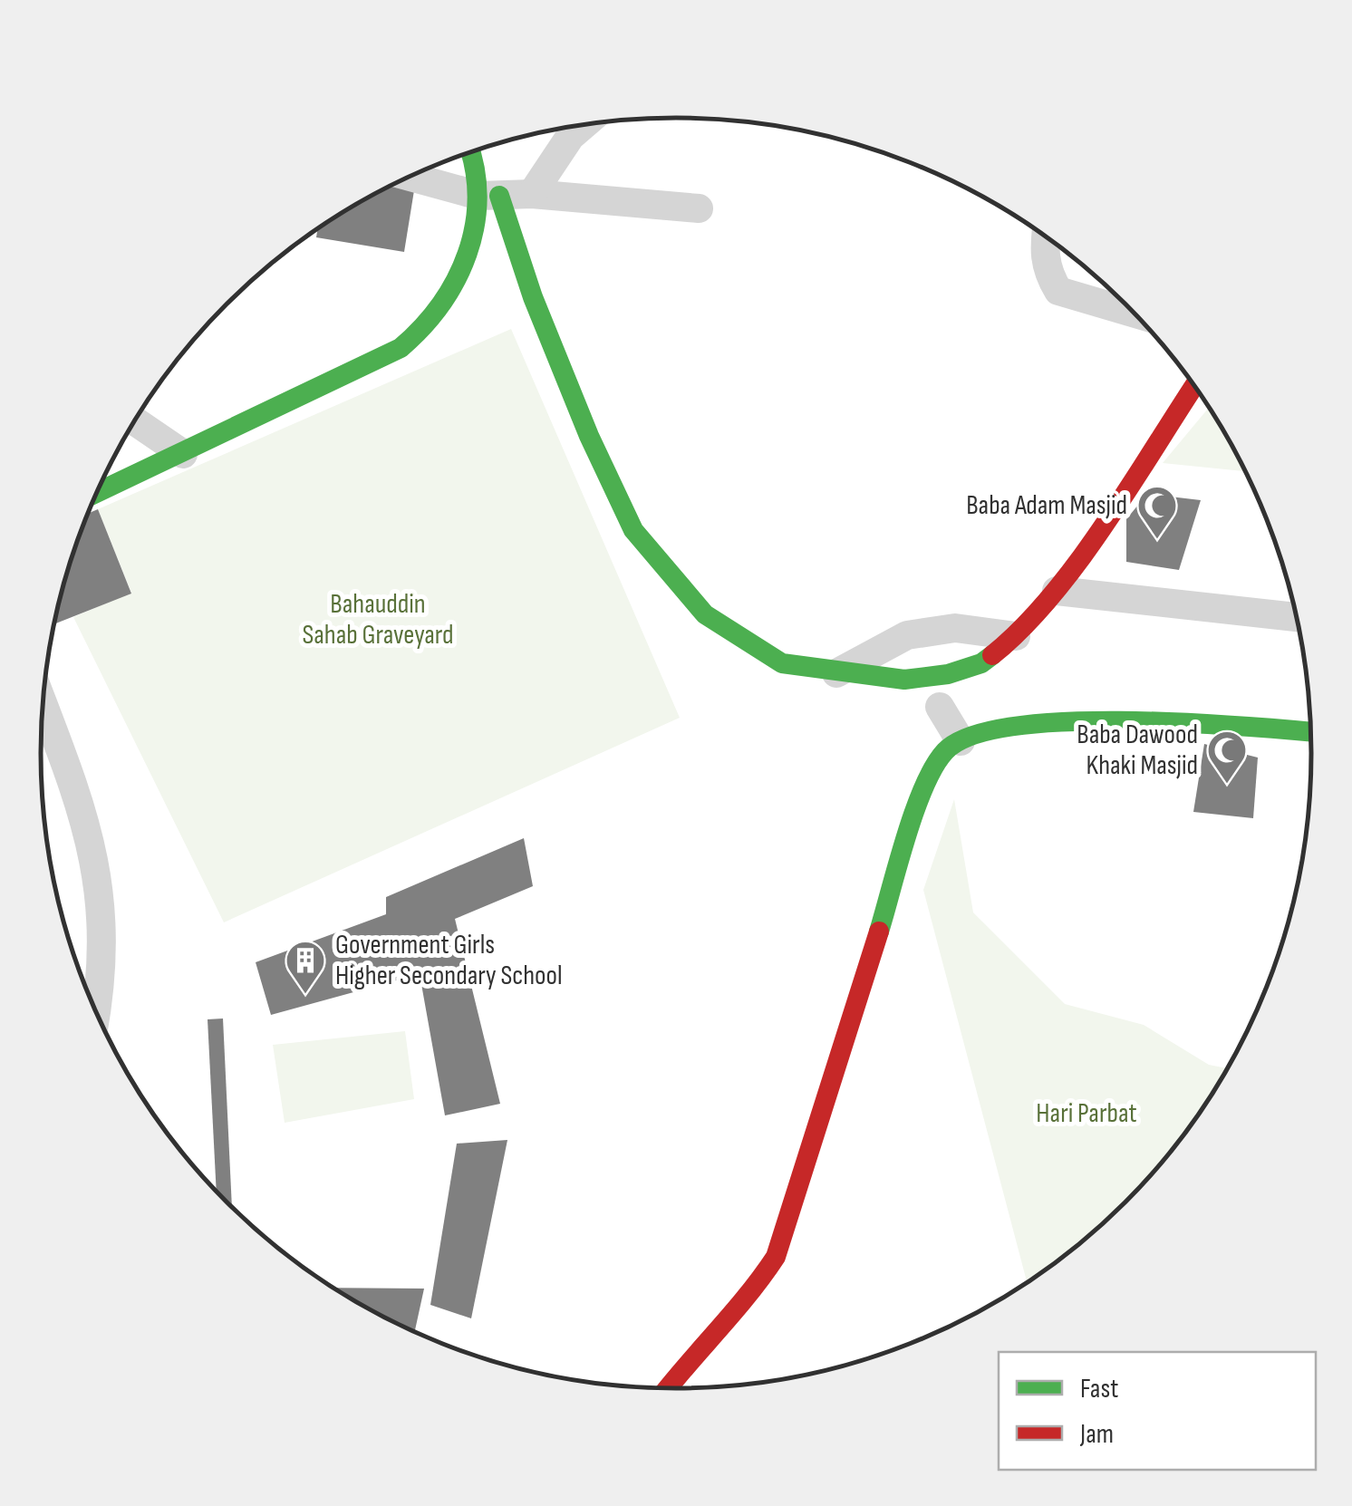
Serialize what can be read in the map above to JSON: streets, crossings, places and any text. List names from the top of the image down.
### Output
{
  "parks": ["Bahauddin Sahab Graveyard", "Hari Parbat"],
  "places": {
    "mosque": ["Baba Adam Masjid", "Baba Dawood Khaki Masjid"],
    "building": ["Government Girls Higher Secondary School"]
  },
  "legend": ["Fast", "Jam"]
}
